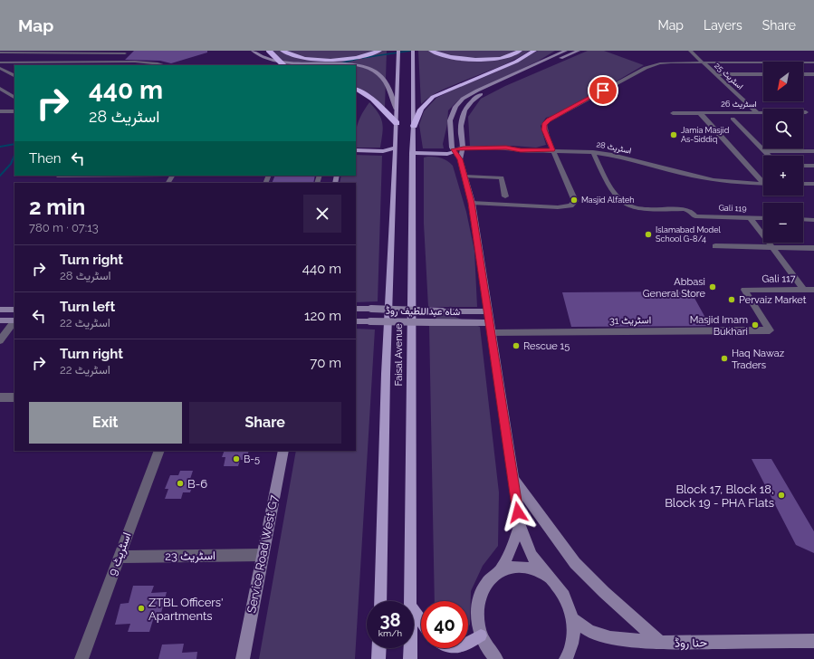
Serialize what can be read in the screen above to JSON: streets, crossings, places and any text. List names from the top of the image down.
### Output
{
  "streets": {
    "main road": [
      "شاہ عبداللطیف روڈ",
      "Faisal Avenue",
      "Service Road West G7",
      "حنا روڈ"
    ],
    "street": [
      "اسٹریٹ 25",
      "اسٹریٹ 26",
      "اسٹریٹ 28",
      "Gali 119",
      "Gali 117",
      "اسٹریٹ 31",
      "اسٹریٹ 9",
      "اسٹریٹ 23"
    ]
  },
  "crossings": [
    ["اسٹریٹ 25", "اسٹریٹ 26"],
    ["اسٹریٹ 28", "Gali 119"],
    ["Gali 117", "اسٹریٹ 31"],
    ["شاہ عبداللطیف روڈ", "اسٹریٹ 31"],
    ["اسٹریٹ 9", "اسٹریٹ 23"],
    ["Service Road West G7", "اسٹریٹ 23"]
  ],
  "places": [
    "Jamia Masjid As-Siddiq",
    "Masjid Alfateh",
    "Islamabad Model School G-8/4",
    "Abbasi General Store",
    "Pervaiz Market",
    "Masjid Imam Bukhari",
    "Rescue 15",
    "Haq Nawaz Traders",
    "B-5",
    "B-6",
    "Block 17, Block 18, Block 19 - PHA Flats",
    "ZTBL Officers' Apartments"
  ],
  "north": "bottom left",
  "page": {
    "header": "Map",
    "nav": ["Map", "Layers", "Share"],
    "map_buttons": ["+", "−"],
    "turn": ["440 m", "اسٹریٹ 28"],
    "then": "Then",
    "heading": ["2 min", "780 m · 07:13"],
    "list": [
      {
        "name": "Turn right",
        "note": "اسٹریٹ 28",
        "value": "440 m"
      },
      {
        "name": "Turn left",
        "note": "اسٹریٹ 22",
        "value": "120 m"
      },
      {
        "name": "Turn right",
        "note": "اسٹریٹ 22",
        "value": "70 m"
      }
    ],
    "buttons": ["Exit", "Share"],
    "speed": "38 km/h",
    "limit": "40"
  }
}
